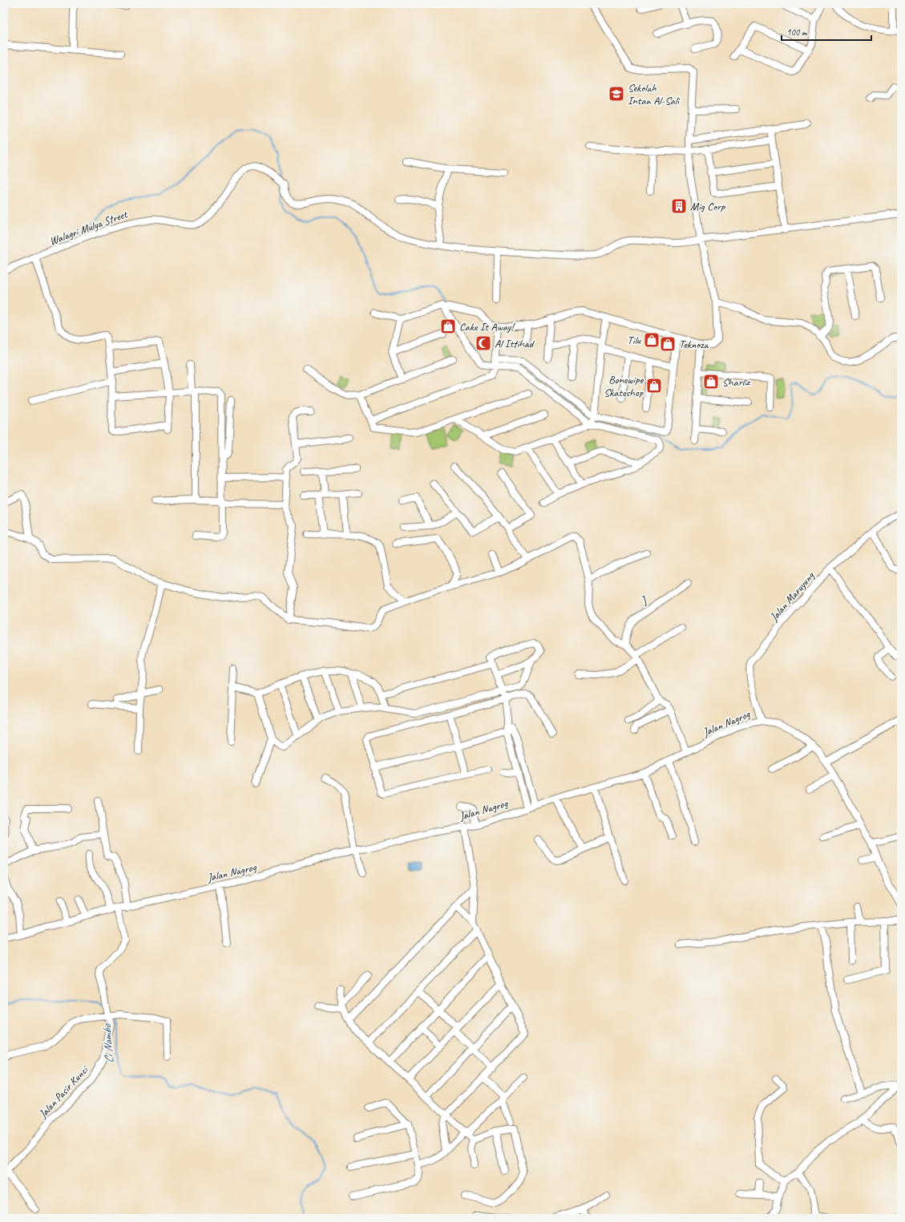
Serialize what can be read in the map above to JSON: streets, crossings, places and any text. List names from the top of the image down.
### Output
{
  "streets": {
    "street": [
      "Walagri Mulya Street",
      "Jalan Maruyung",
      "J",
      "Jalan Nagrog",
      "Jalan Pasir Kunci"
    ]
  },
  "crossings": [
    ["Jalan Maruyung", "Jalan Nagrog"],
    ["Jalan Nagrog", "Jalan Pasir Kunci"]
  ],
  "water": ["Ci Nambo"],
  "places": {
    "school or university": ["Sekolah Intan Al-Sali"],
    "building": ["Mig Corp"],
    "shop": [
      "Cake It Away!",
      "Tilu",
      "Teknoza",
      "Sharliz",
      "Bonewipe Skateshop"
    ],
    "mosque": ["Al Ittihad"]
  },
  "scale_bar": "100 m"
}
